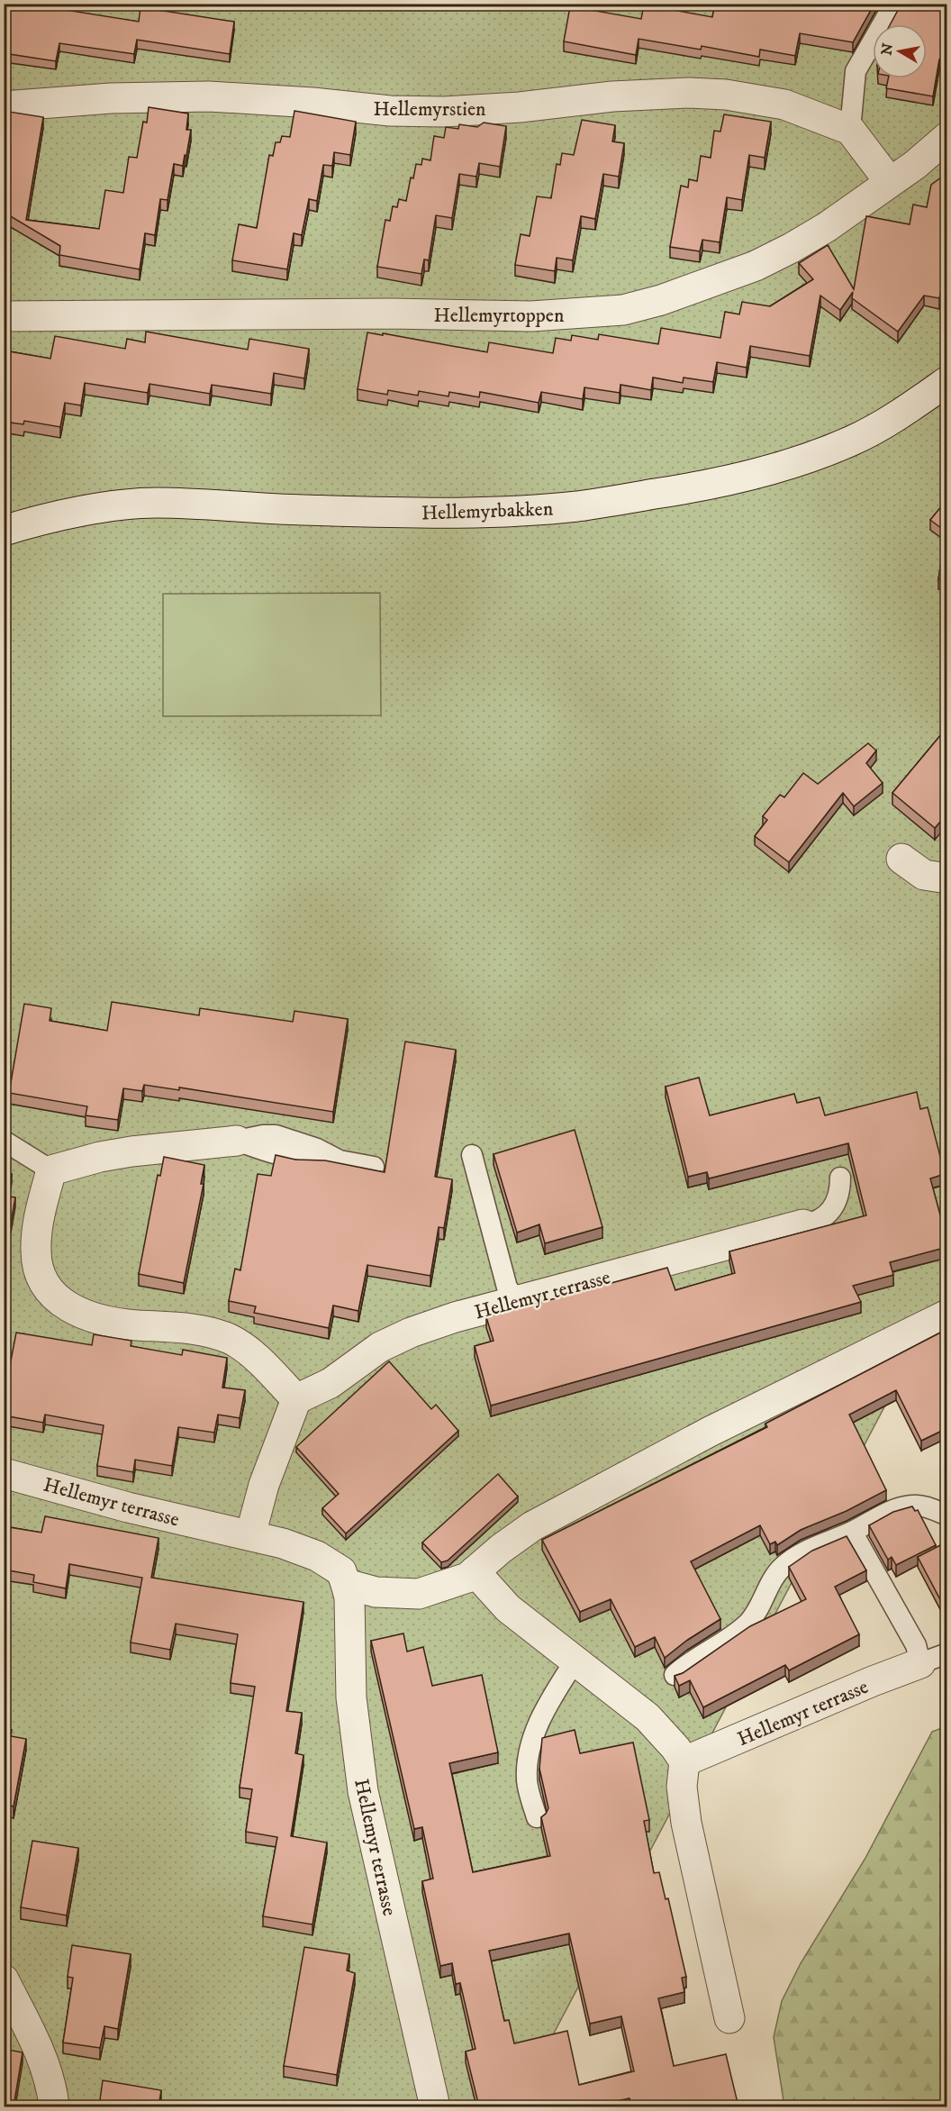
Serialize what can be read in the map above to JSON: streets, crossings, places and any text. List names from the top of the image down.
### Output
{
  "streets": {
    "street": [
      "Hellemyrstien",
      "Hellemyrtoppen",
      "Hellemyrbakken",
      "Hellemyr terrasse"
    ]
  },
  "north": "left"
}
